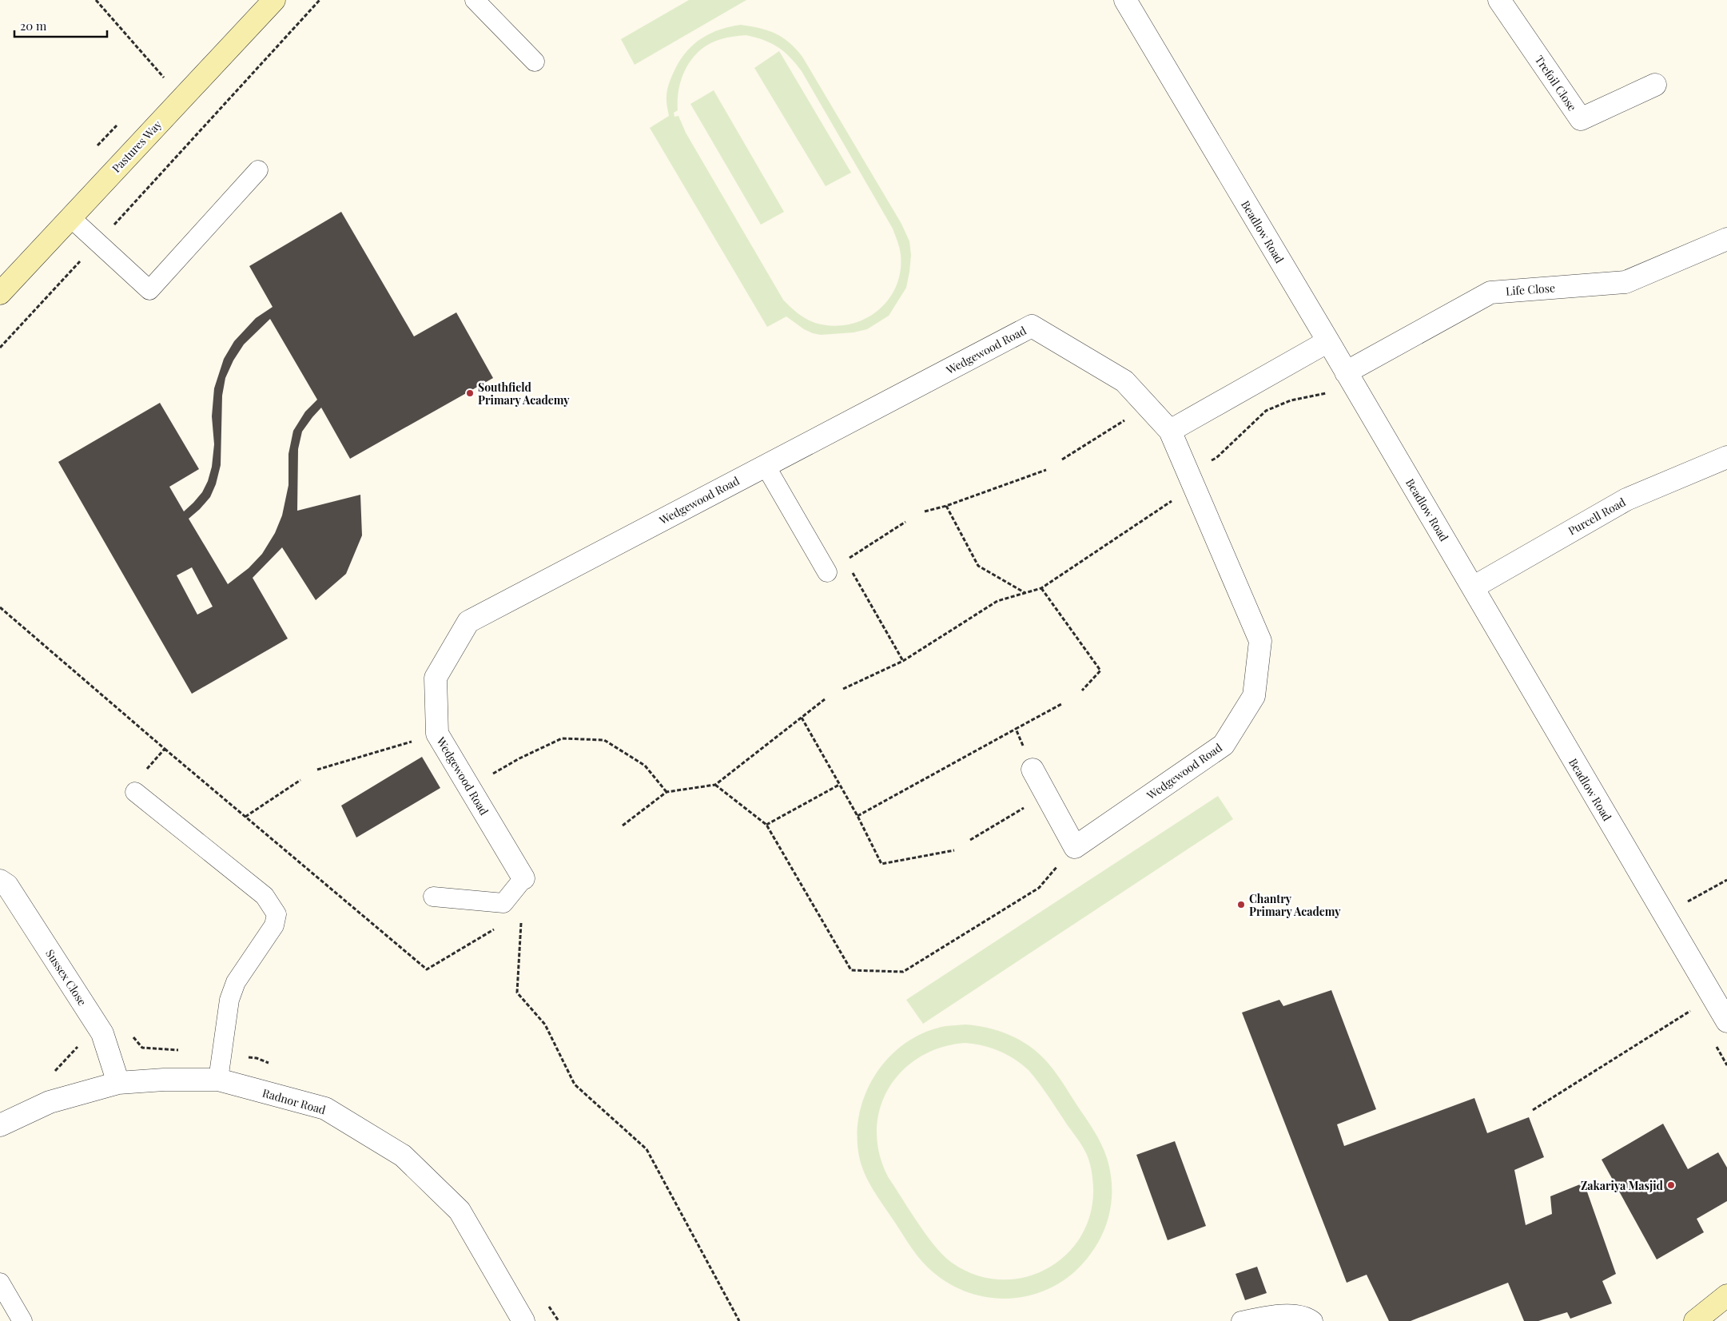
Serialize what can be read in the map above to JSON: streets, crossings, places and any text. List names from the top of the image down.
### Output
{
  "streets": {
    "street": [
      "Trefoil Close",
      "Pastures Way",
      "Beadlow Road",
      "Life Close",
      "Wedgewood Road",
      "Purcell Road",
      "Sussex Close",
      "Radnor Road"
    ]
  },
  "crossings": [
    ["Beadlow Road", "Life Close"],
    ["Beadlow Road", "Purcell Road"],
    ["Sussex Close", "Radnor Road"]
  ],
  "places": ["Southfield Primary Academy", "Chantry Primary Academy", "Zakariya Masjid"],
  "scale_bar": "20 m"
}
